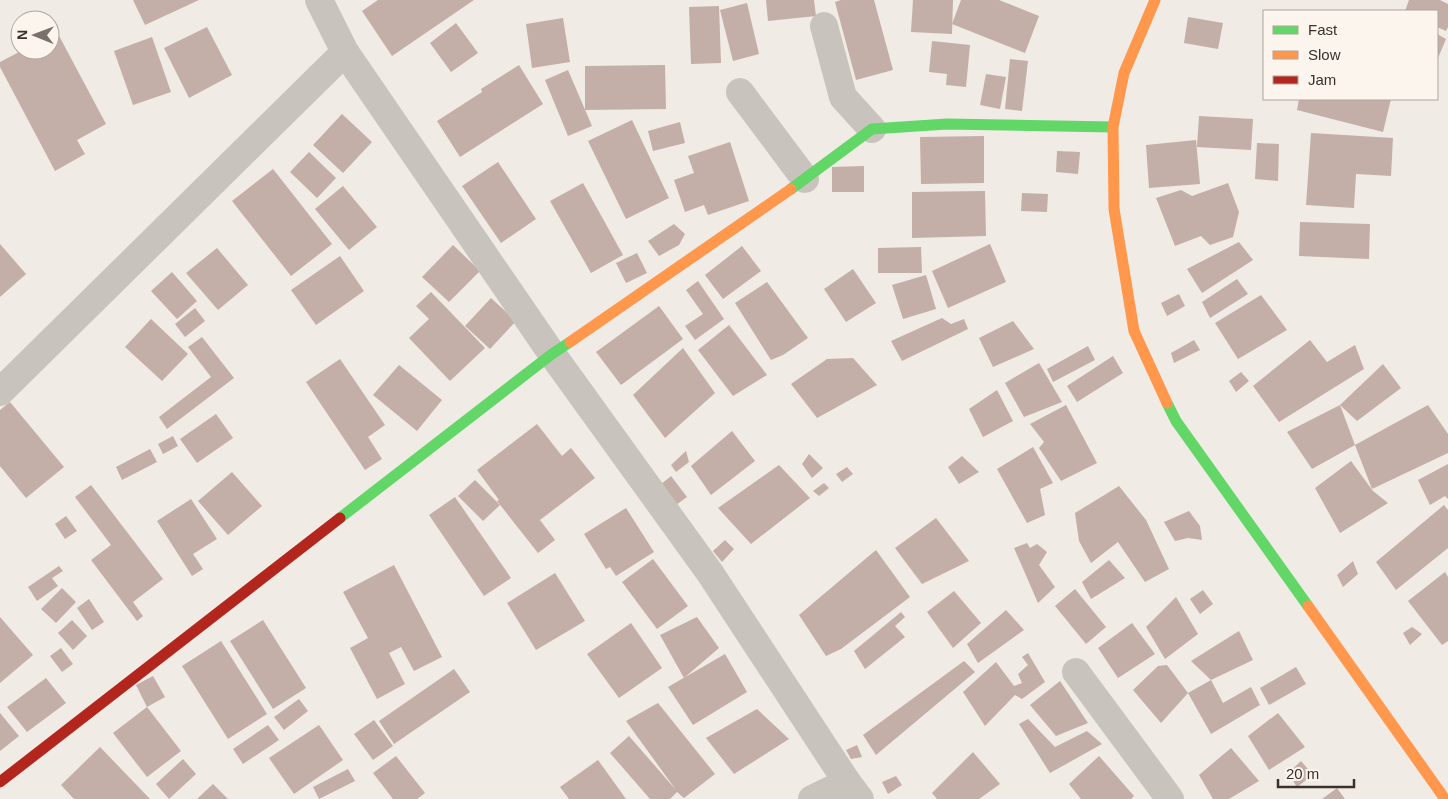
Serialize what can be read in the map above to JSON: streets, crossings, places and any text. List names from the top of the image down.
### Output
{
  "legend": ["Fast", "Slow", "Jam"],
  "scale_bar": "20 m",
  "north": "left"
}
